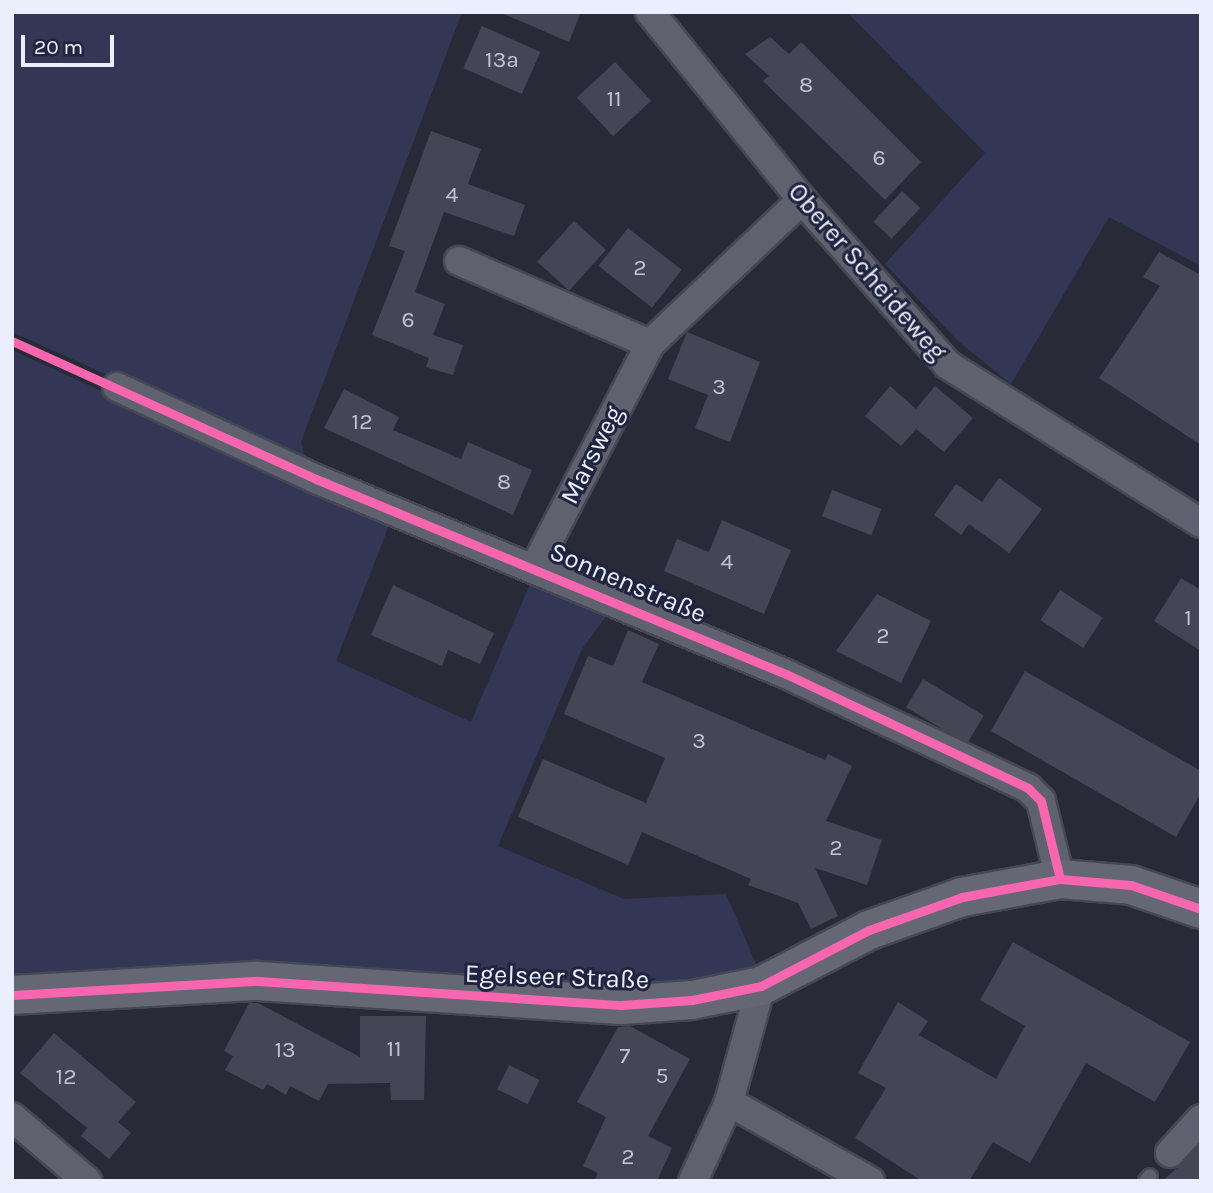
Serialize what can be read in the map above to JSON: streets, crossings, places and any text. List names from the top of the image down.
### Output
{
  "streets": {
    "street": [
      "Oberer Scheideweg",
      "Marsweg",
      "Sonnenstraße",
      "Egelseer Straße"
    ]
  },
  "crossings": [
    ["Oberer Scheideweg", "Marsweg"],
    ["Marsweg", "Sonnenstraße"],
    ["Sonnenstraße", "Egelseer Straße"]
  ],
  "house_numbers": [
    "13a",
    "8",
    "11",
    "6",
    "4",
    "2",
    "6",
    "3",
    "12",
    "8",
    "4",
    "1",
    "2",
    "3",
    "2",
    "11",
    "13",
    "7",
    "5",
    "12",
    "2"
  ],
  "scale_bar": "20 m"
}
